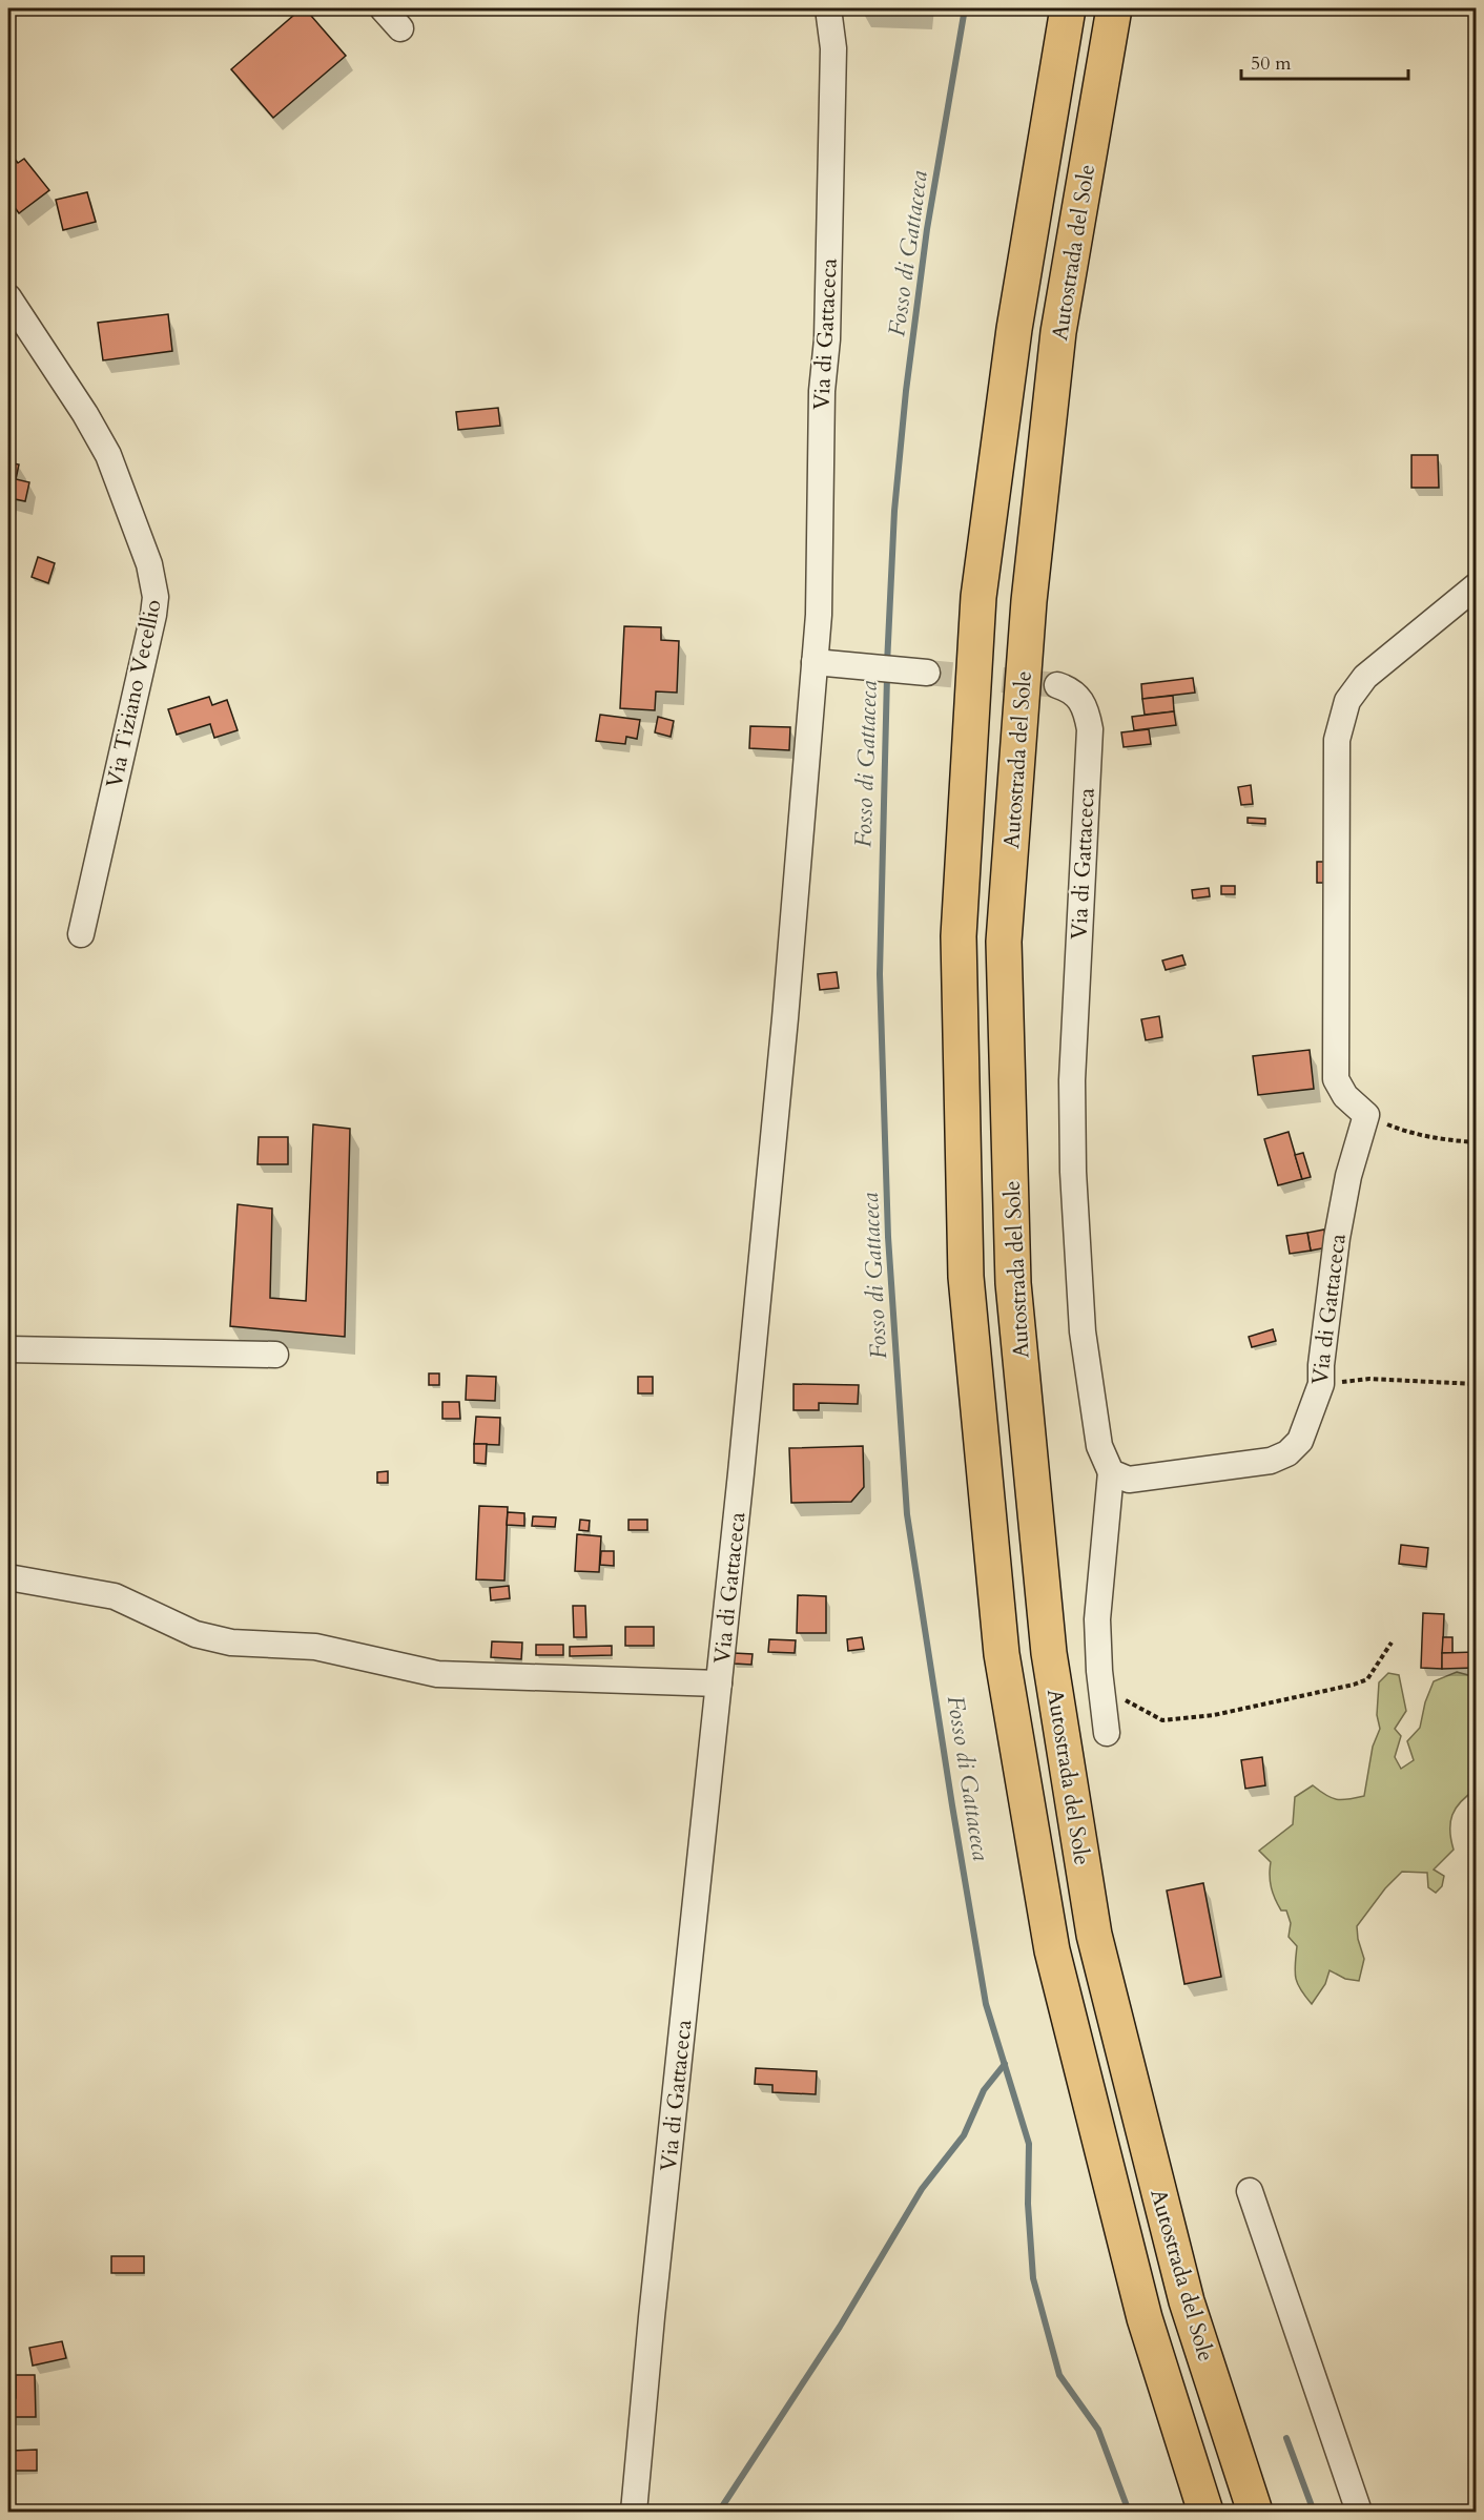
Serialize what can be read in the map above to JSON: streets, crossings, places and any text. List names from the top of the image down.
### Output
{
  "streets": {
    "highway": ["Autostrada del Sole"],
    "street": ["Via di Gattaceca", "Via Tiziano Vecellio"]
  },
  "water": ["Fosso di Gattaceca"],
  "scale_bar": "50 m"
}
